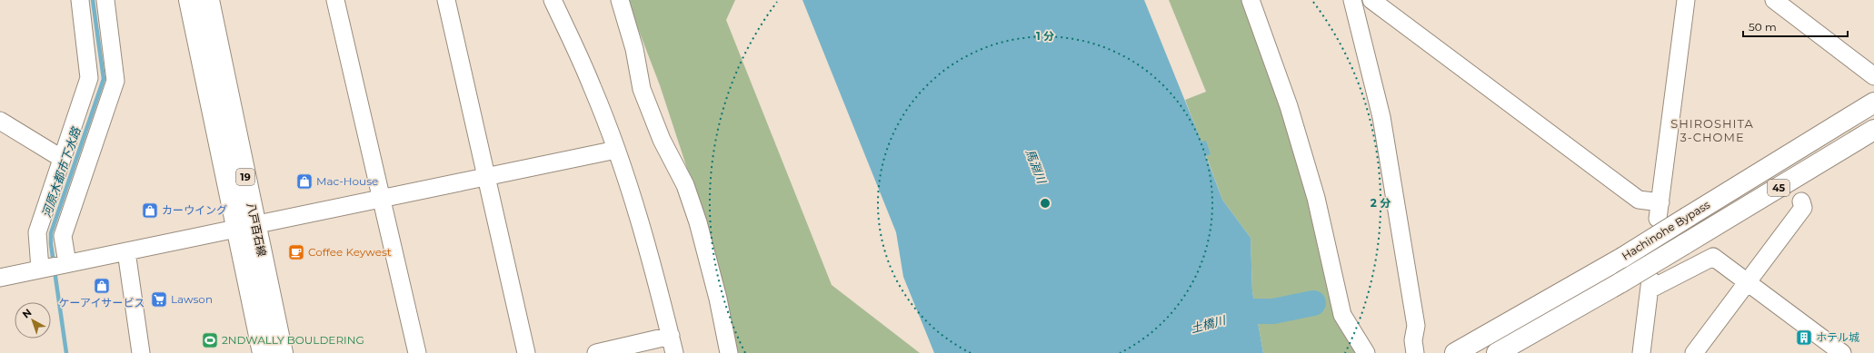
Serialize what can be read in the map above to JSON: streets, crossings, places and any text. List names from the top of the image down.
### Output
{
  "streets": {
    "main road": [
      "19",
      "45",
      "八戸百石線",
      "Hachinohe Bypass"
    ]
  },
  "districts": ["SHIROSHITA 3-CHOME"],
  "water": ["馬淵川", "河原木都市下水路", "土橋川"],
  "places": {
    "shop": ["Mac-House", "カーウイング", "ケーアイサービス"],
    "cafe": ["Coffee Keywest"],
    "supermarket": ["Lawson"],
    "building": ["ホテル城"],
    "sports": ["2NDWALLY BOULDERING"]
  },
  "scale_bar": "50 m",
  "north": "top left",
  "rings": ["1 分", "2 分"]
}
